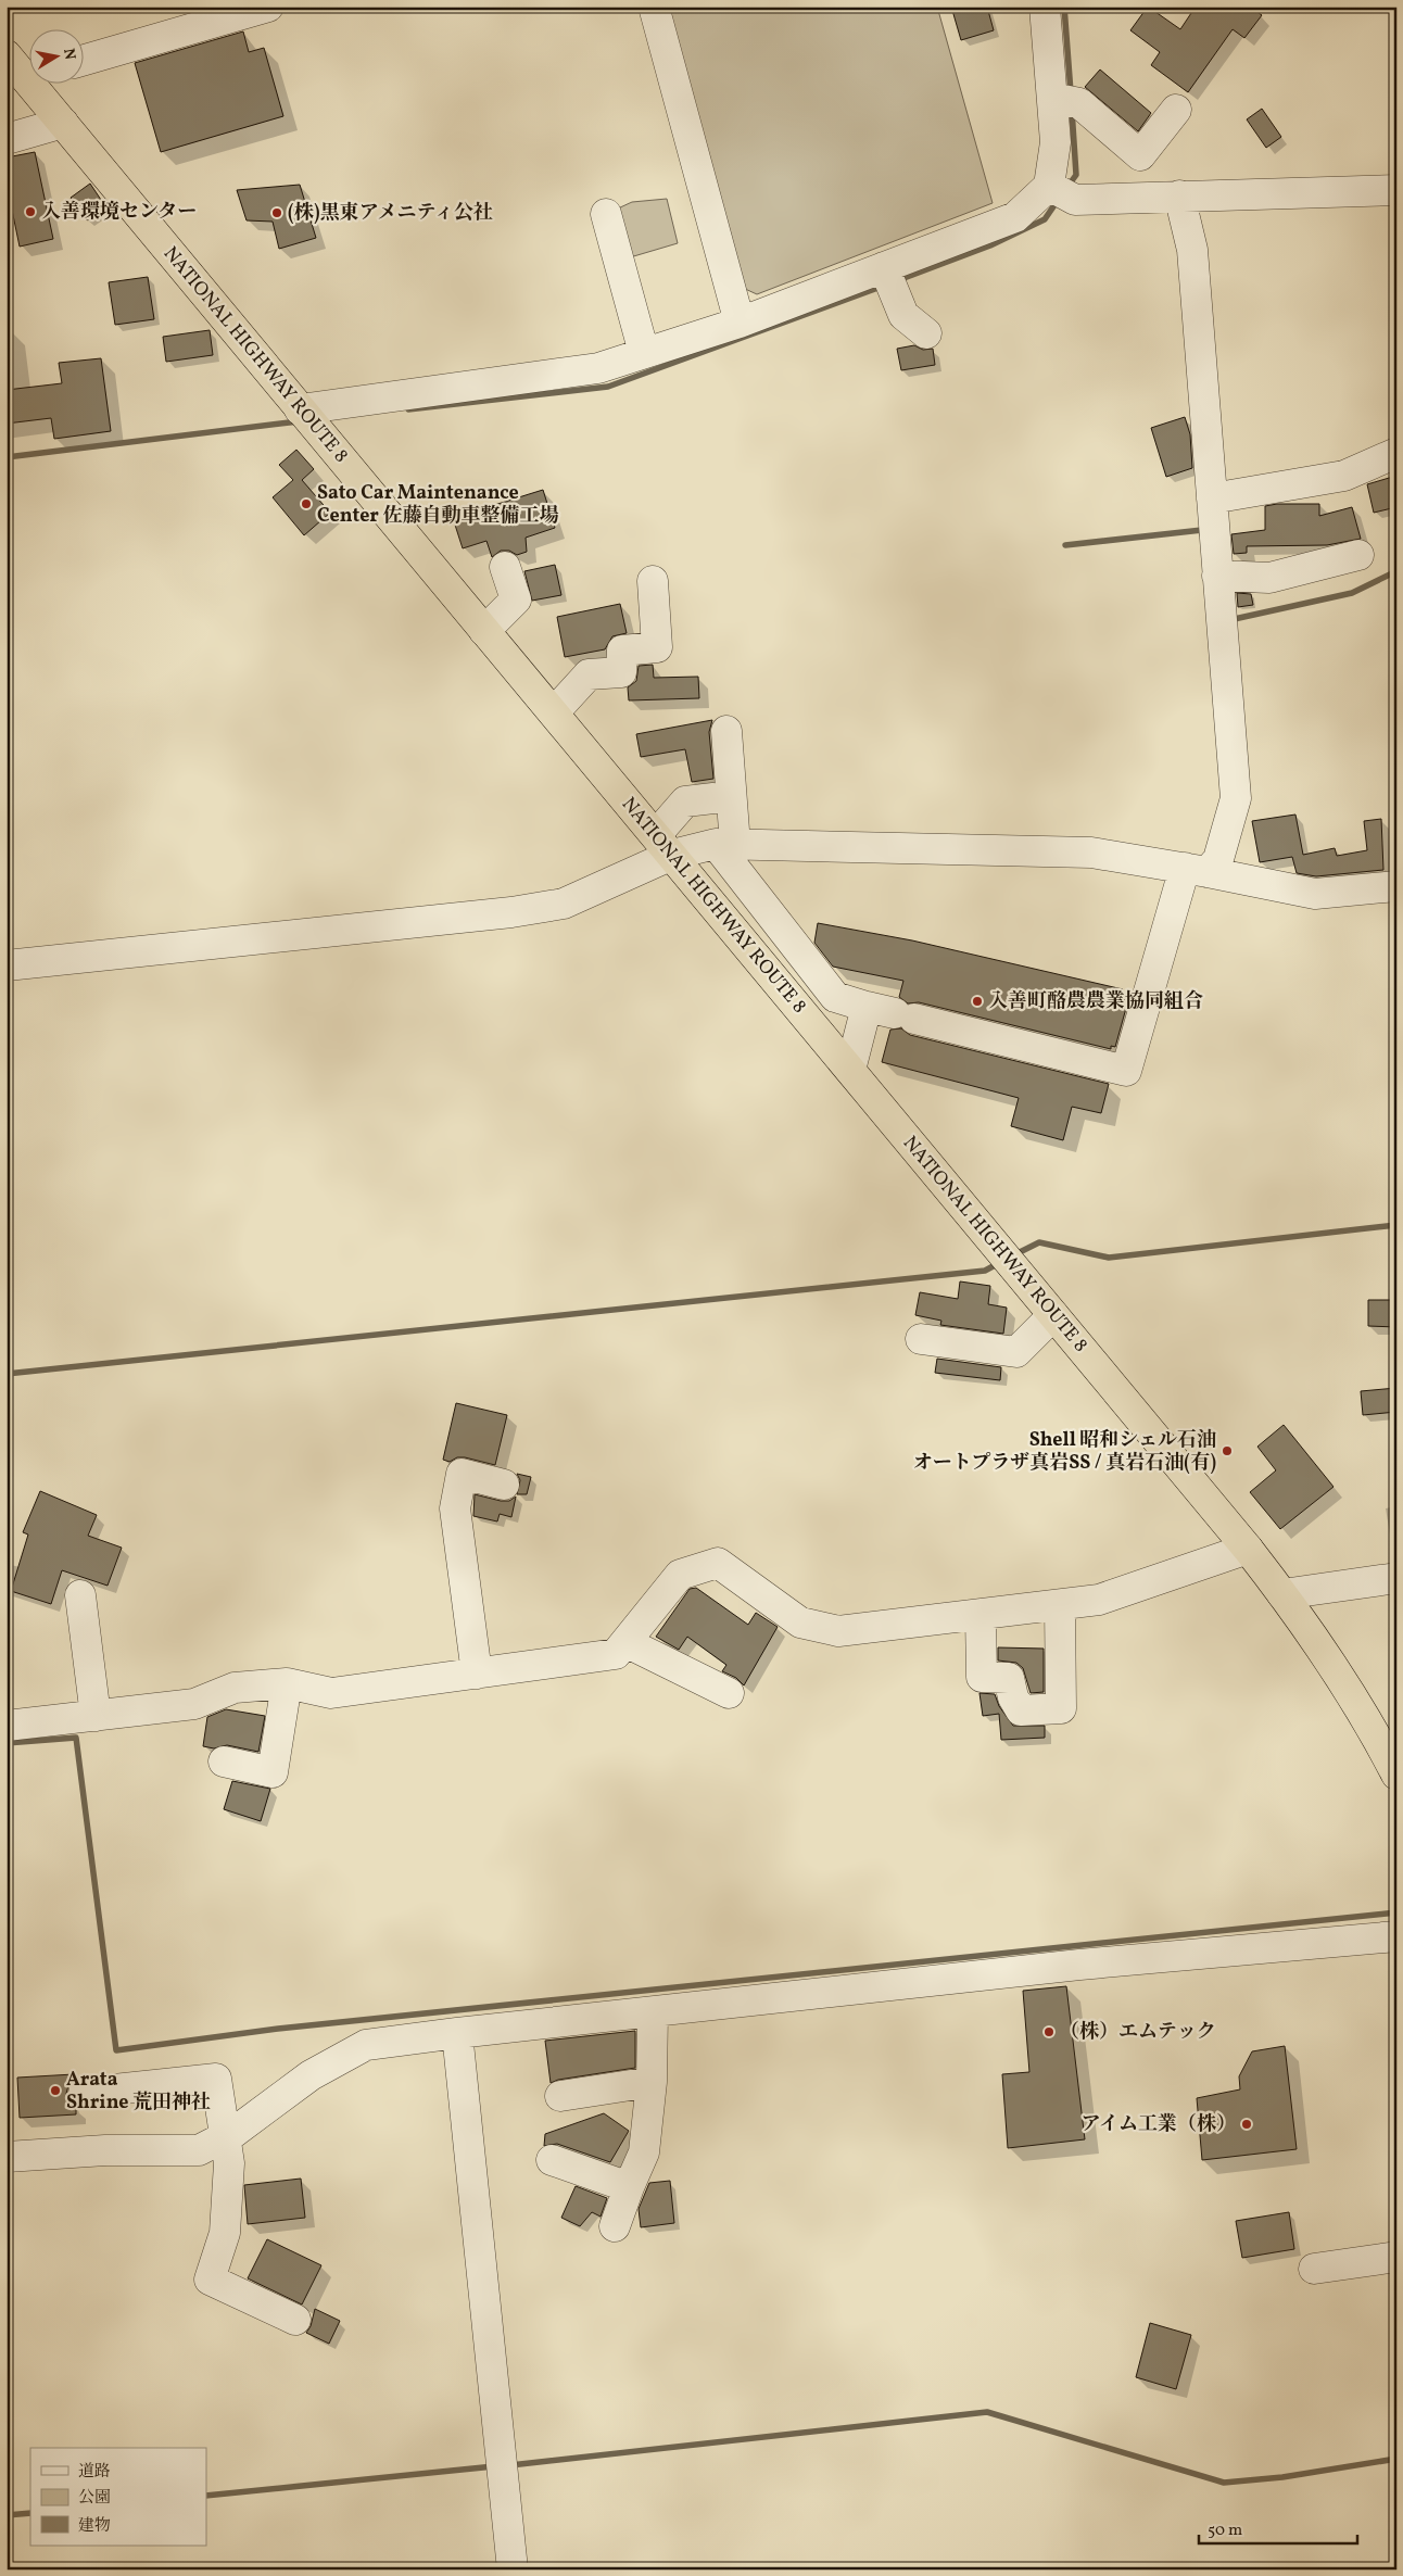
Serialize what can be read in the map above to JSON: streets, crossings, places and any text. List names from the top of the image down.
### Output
{
  "streets": {
    "highway": ["NATIONAL HIGHWAY ROUTE 8"]
  },
  "places": [
    "入善環境センター",
    "(株)黒東アメニティ公社",
    "Sato Car Maintenance Center 佐藤自動車整備工場",
    "入善町酪農農業協同組合",
    "Shell 昭和シェル石油 オートプラザ真岩SS / 真岩石油(有)",
    "（株）エムテック",
    "Arata Shrine 荒田神社",
    "アイム工業（株）"
  ],
  "legend": ["道路", "公園", "建物"],
  "scale_bar": "50 m",
  "north": "right"
}
